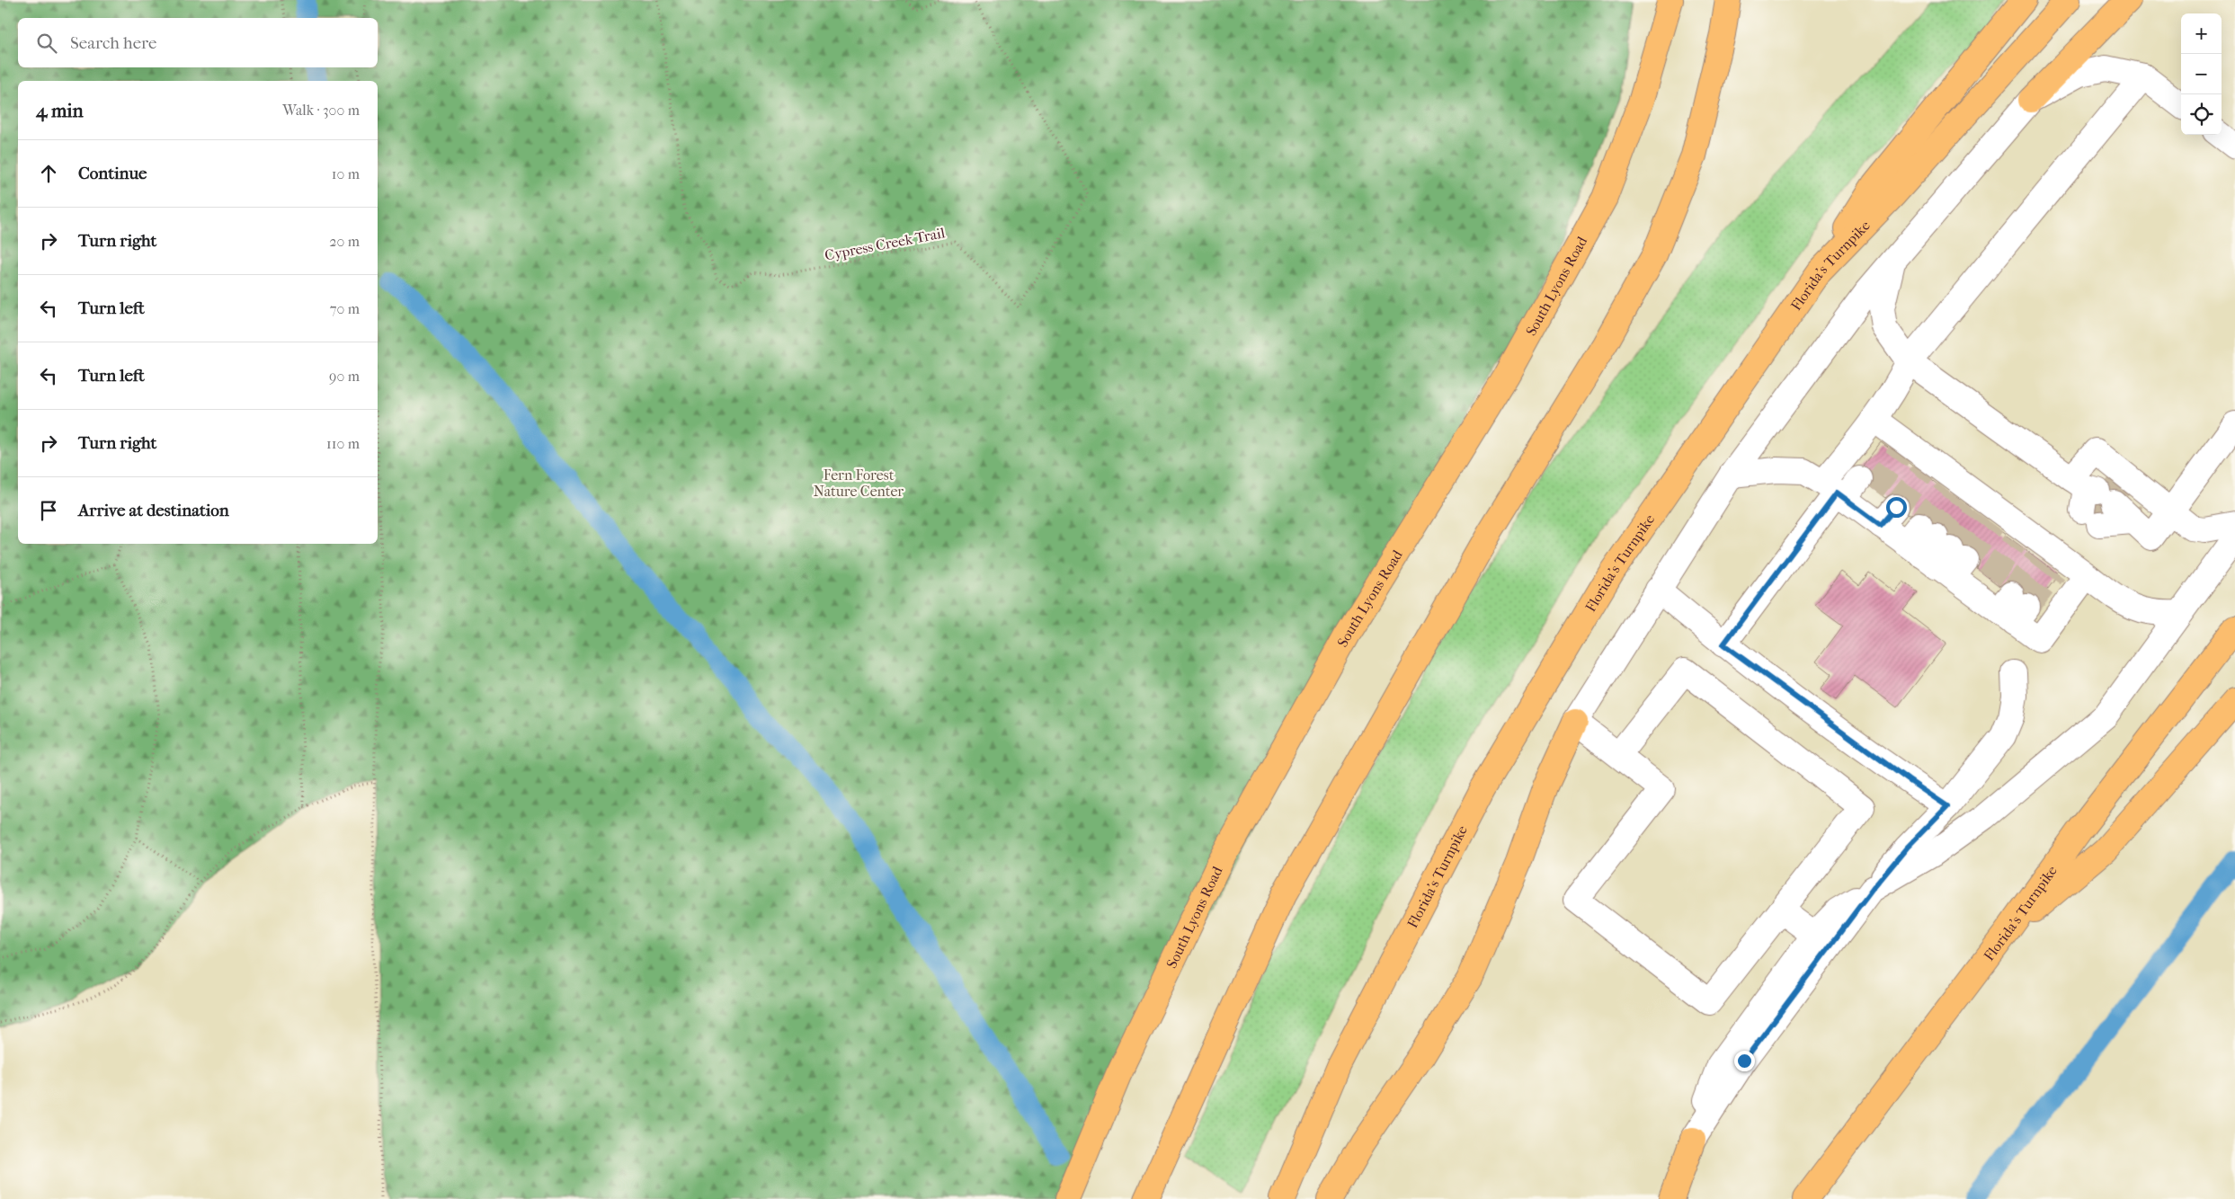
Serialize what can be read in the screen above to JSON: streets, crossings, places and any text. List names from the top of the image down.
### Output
{
  "streets": {
    "main road": ["Florida's Turnpike", "South Lyons Road"],
    "path": ["Cypress Creek Trail"]
  },
  "parks": ["Fern Forest Nature Center"],
  "page": {
    "map_buttons": ["+", "−"],
    "search": "Search here",
    "heading": ["4 min", "Walk · 300 m"],
    "list": [
      ["Continue", "10 m"],
      ["Turn right", "20 m"],
      ["Turn left", "70 m"],
      ["Turn left", "90 m"],
      ["Turn right", "110 m"],
      "Arrive at destination"
    ]
  }
}
